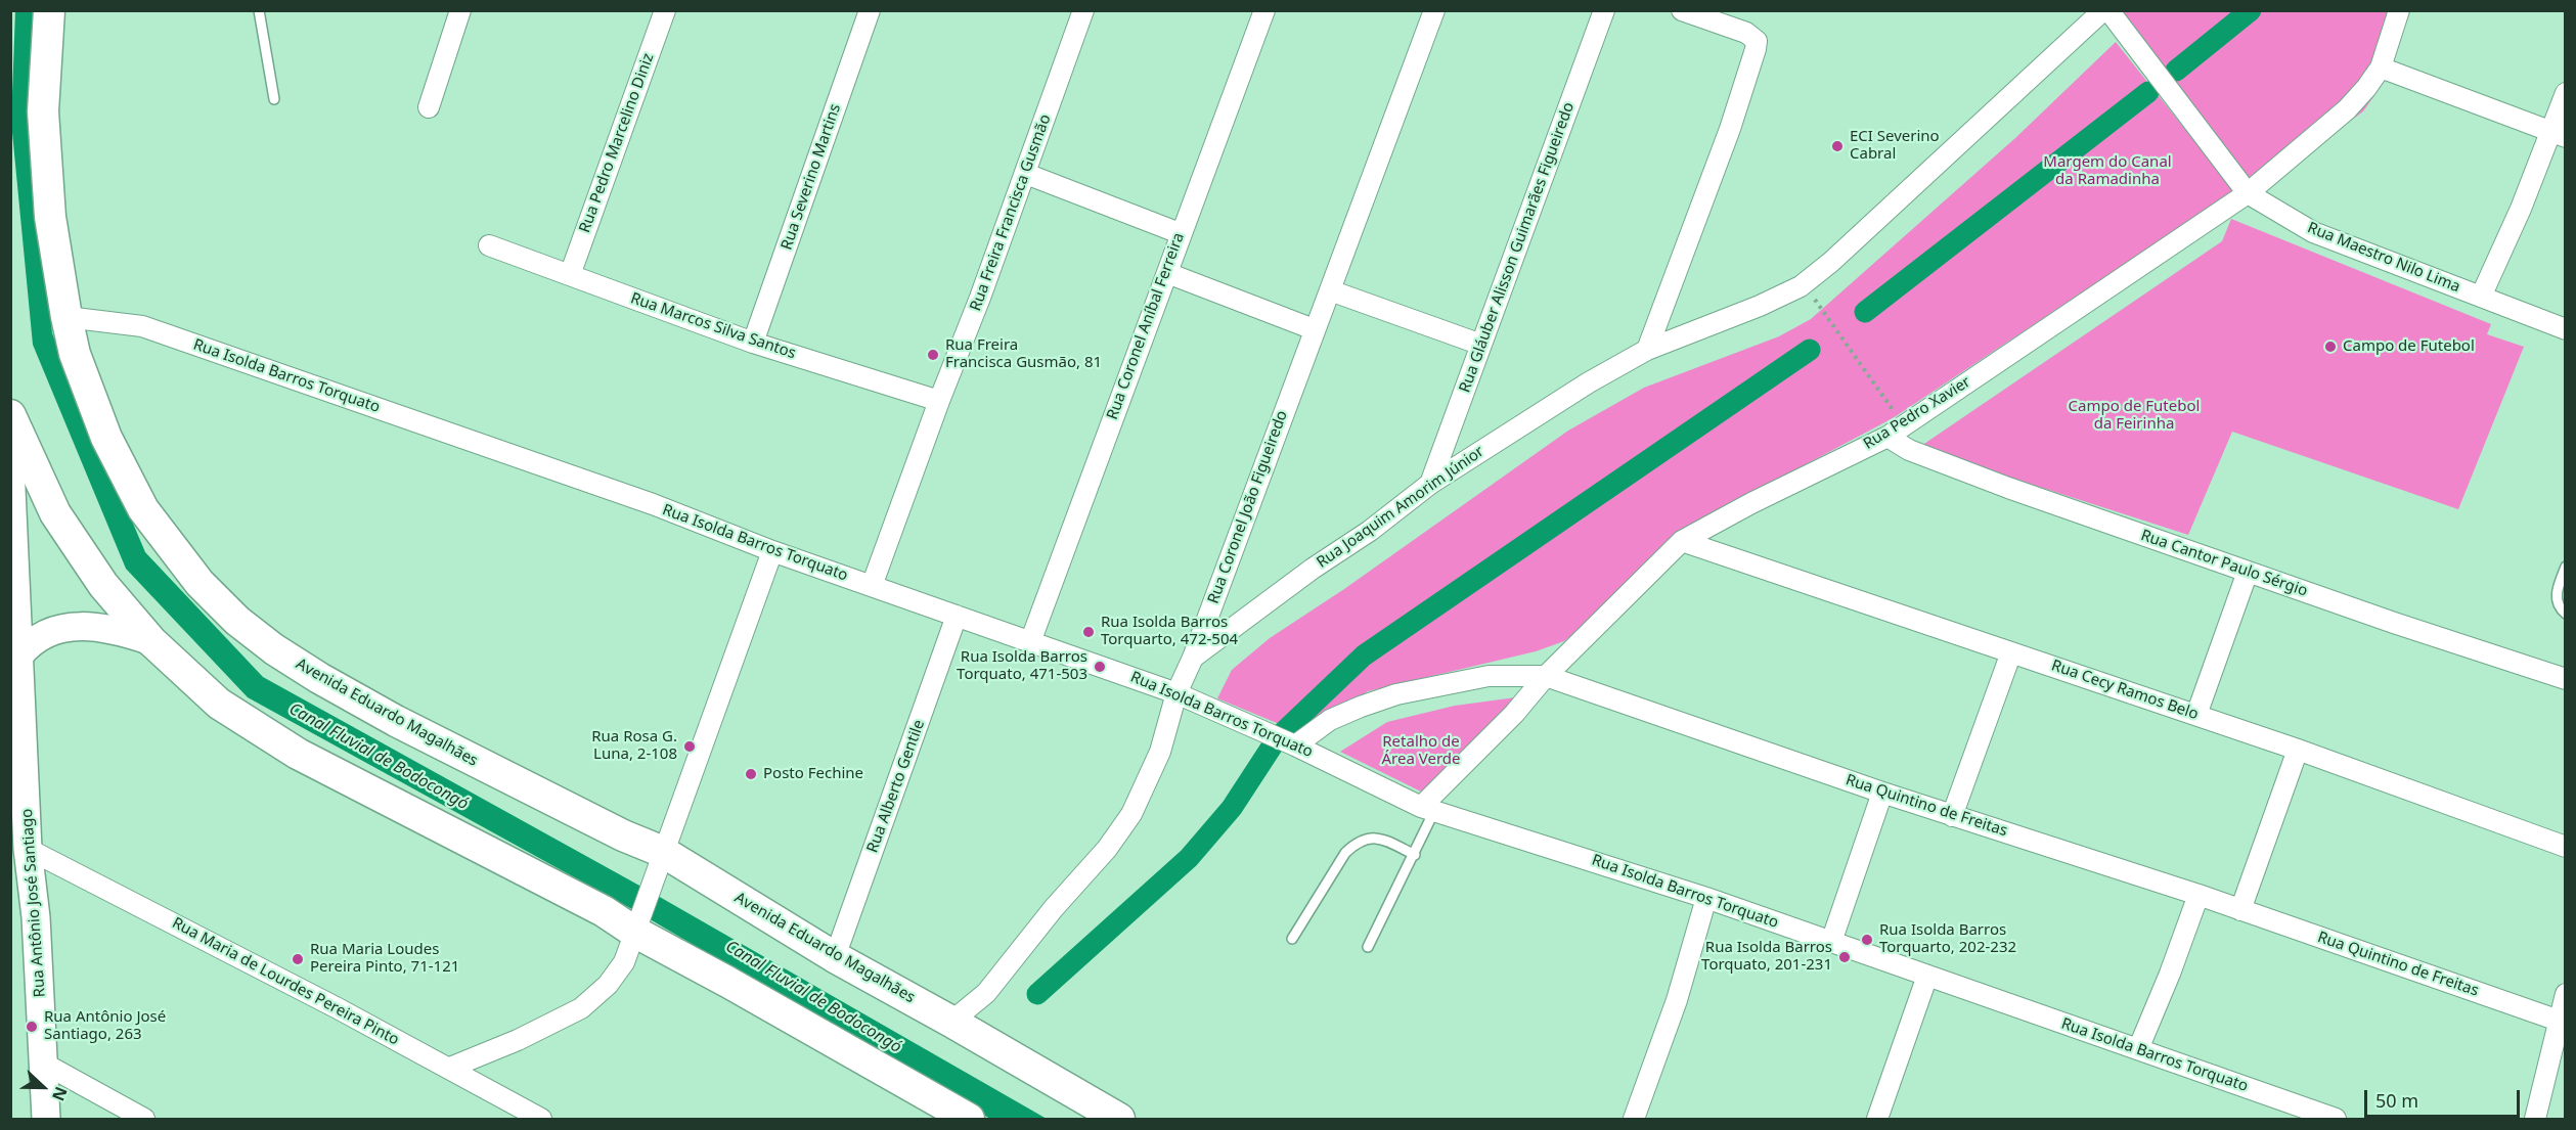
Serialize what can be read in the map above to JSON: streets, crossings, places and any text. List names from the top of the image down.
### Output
{
  "streets": {
    "main road": ["Avenida Eduardo Magalhães"],
    "street": [
      "Rua Pedro Marcelino Diniz",
      "Rua Severino Martins",
      "Rua Freira Francisca Gusmão",
      "Rua Gláuber Alisson Guimarães Figueiredo",
      "Rua Maestro Nilo Lima",
      "Rua Marcos Silva Santos",
      "Rua Coronel Aníbal Ferreira",
      "Rua Isolda Barros Torquato",
      "Rua Pedro Xavier",
      "Rua Coronel João Figueiredo",
      "Rua Joaquim Amorim Júnior",
      "Rua Cantor Paulo Sérgio",
      "Rua Cecy Ramos Belo",
      "Rua Alberto Gentile",
      "Rua Quintino de Freitas",
      "Rua Antônio José Santiago",
      "Rua Maria de Lourdes Pereira Pinto"
    ]
  },
  "crossings": [
    ["Rua Pedro Marcelino Diniz", "Rua Marcos Silva Santos"],
    ["Rua Severino Martins", "Rua Marcos Silva Santos"],
    ["Rua Freira Francisca Gusmão", "Rua Marcos Silva Santos"],
    ["Rua Freira Francisca Gusmão", "Rua Isolda Barros Torquato"],
    ["Rua Gláuber Alisson Guimarães Figueiredo", "Rua Joaquim Amorim Júnior"],
    ["Rua Maestro Nilo Lima", "Rua Pedro Xavier"],
    ["Rua Coronel Aníbal Ferreira", "Rua Isolda Barros Torquato"],
    ["Rua Isolda Barros Torquato", "Rua Pedro Xavier"],
    ["Rua Isolda Barros Torquato", "Rua Coronel João Figueiredo"],
    ["Rua Isolda Barros Torquato", "Avenida Eduardo Magalhães"],
    ["Rua Isolda Barros Torquato", "Rua Alberto Gentile"],
    ["Rua Isolda Barros Torquato", "Rua Quintino de Freitas"],
    ["Rua Pedro Xavier", "Rua Cantor Paulo Sérgio"],
    ["Rua Pedro Xavier", "Rua Cecy Ramos Belo"],
    ["Rua Pedro Xavier", "Rua Quintino de Freitas"],
    ["Rua Coronel João Figueiredo", "Rua Joaquim Amorim Júnior"],
    ["Rua Coronel João Figueiredo", "Avenida Eduardo Magalhães"],
    ["Avenida Eduardo Magalhães", "Rua Alberto Gentile"],
    ["Rua Antônio José Santiago", "Rua Maria de Lourdes Pereira Pinto"]
  ],
  "water": ["Canal Fluvial de Bodocongó"],
  "parks": ["Margem do Canal da Ramadinha", "Campo de Futebol da Feirinha", "Retalho de Área Verde"],
  "places": [
    "ECI Severino Cabral",
    "Campo de Futebol",
    "Rua Freira Francisca Gusmão, 81",
    "Rua Isolda Barros Torquarto, 472-504",
    "Rua Isolda Barros Torquato, 471-503",
    "Rua Rosa G. Luna, 2-108",
    "Posto Fechine",
    "Rua Isolda Barros Torquarto, 202-232",
    "Rua Isolda Barros Torquato, 201-231",
    "Rua Maria Loudes Pereira Pinto, 71-121",
    "Rua Antônio José Santiago, 263"
  ],
  "scale_bar": "50 m",
  "north": "right"
}
